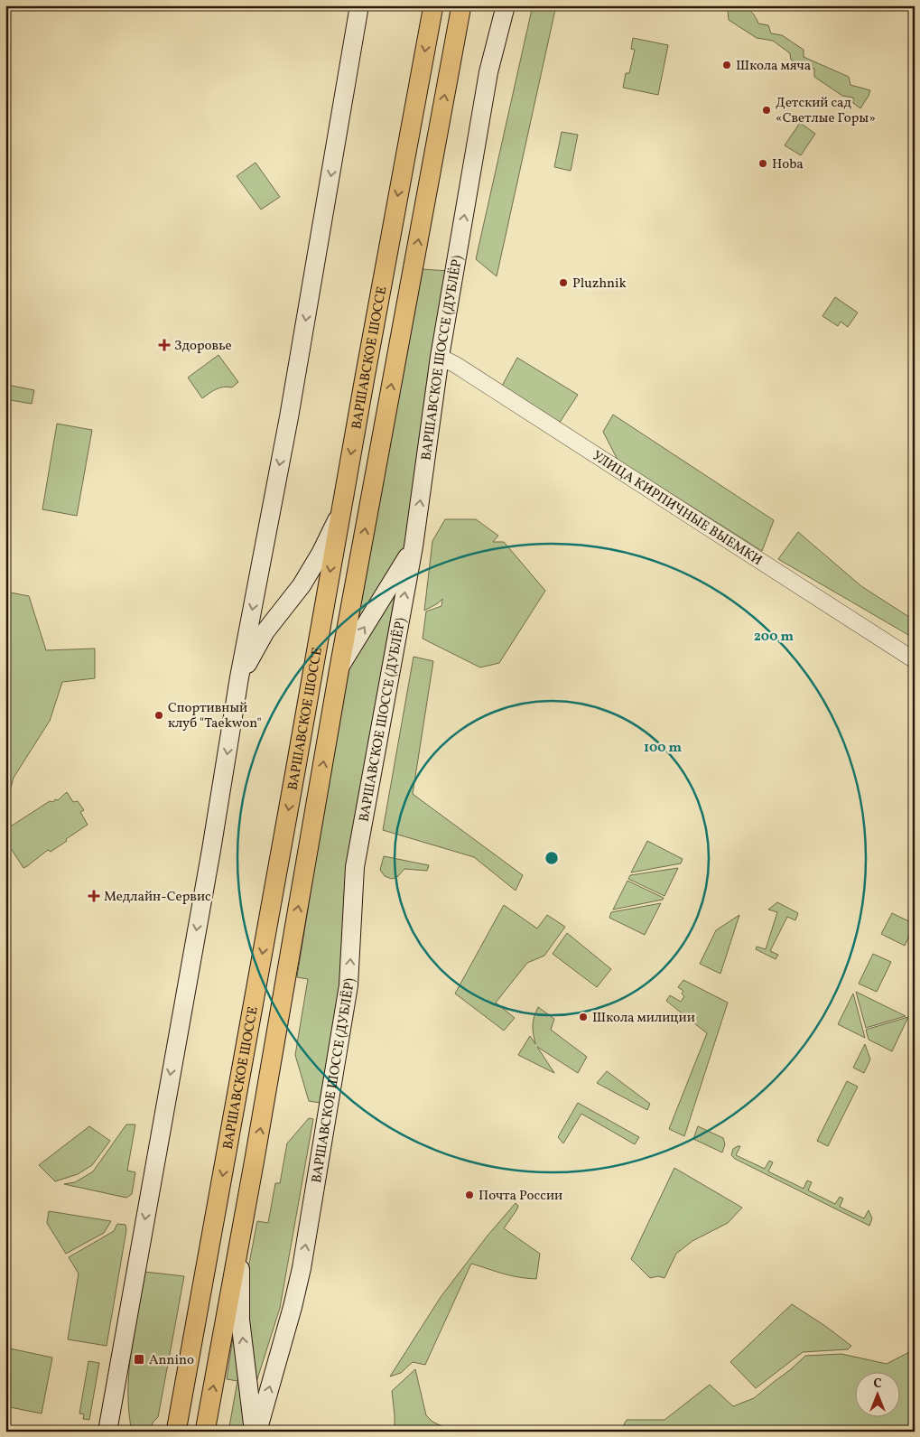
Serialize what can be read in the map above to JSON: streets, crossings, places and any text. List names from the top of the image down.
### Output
{
  "streets": {
    "main road": ["ВАРШАВСКОЕ ШОССЕ", "ВАРШАВСКОЕ ШОССЕ (ДУБЛЁР)"],
    "street": ["УЛИЦА КИРПИЧНЫЕ ВЫЕМКИ"]
  },
  "crossings": [
    ["ВАРШАВСКОЕ ШОССЕ (ДУБЛЁР)", "УЛИЦА КИРПИЧНЫЕ ВЫЕМКИ"]
  ],
  "places": {
    "other": [
      "Школа мяча",
      "Детский сад «Светлые Горы»",
      "Hoba",
      "Pluzhnik",
      "Спортивный клуб \"Taekwon\"",
      "Школа милиции",
      "Почта России"
    ],
    "health": ["Здоровье", "Медлайн-Сервис"],
    "transit": ["Annino"]
  },
  "north": "top",
  "rings": ["200 m", "100 m"]
}
